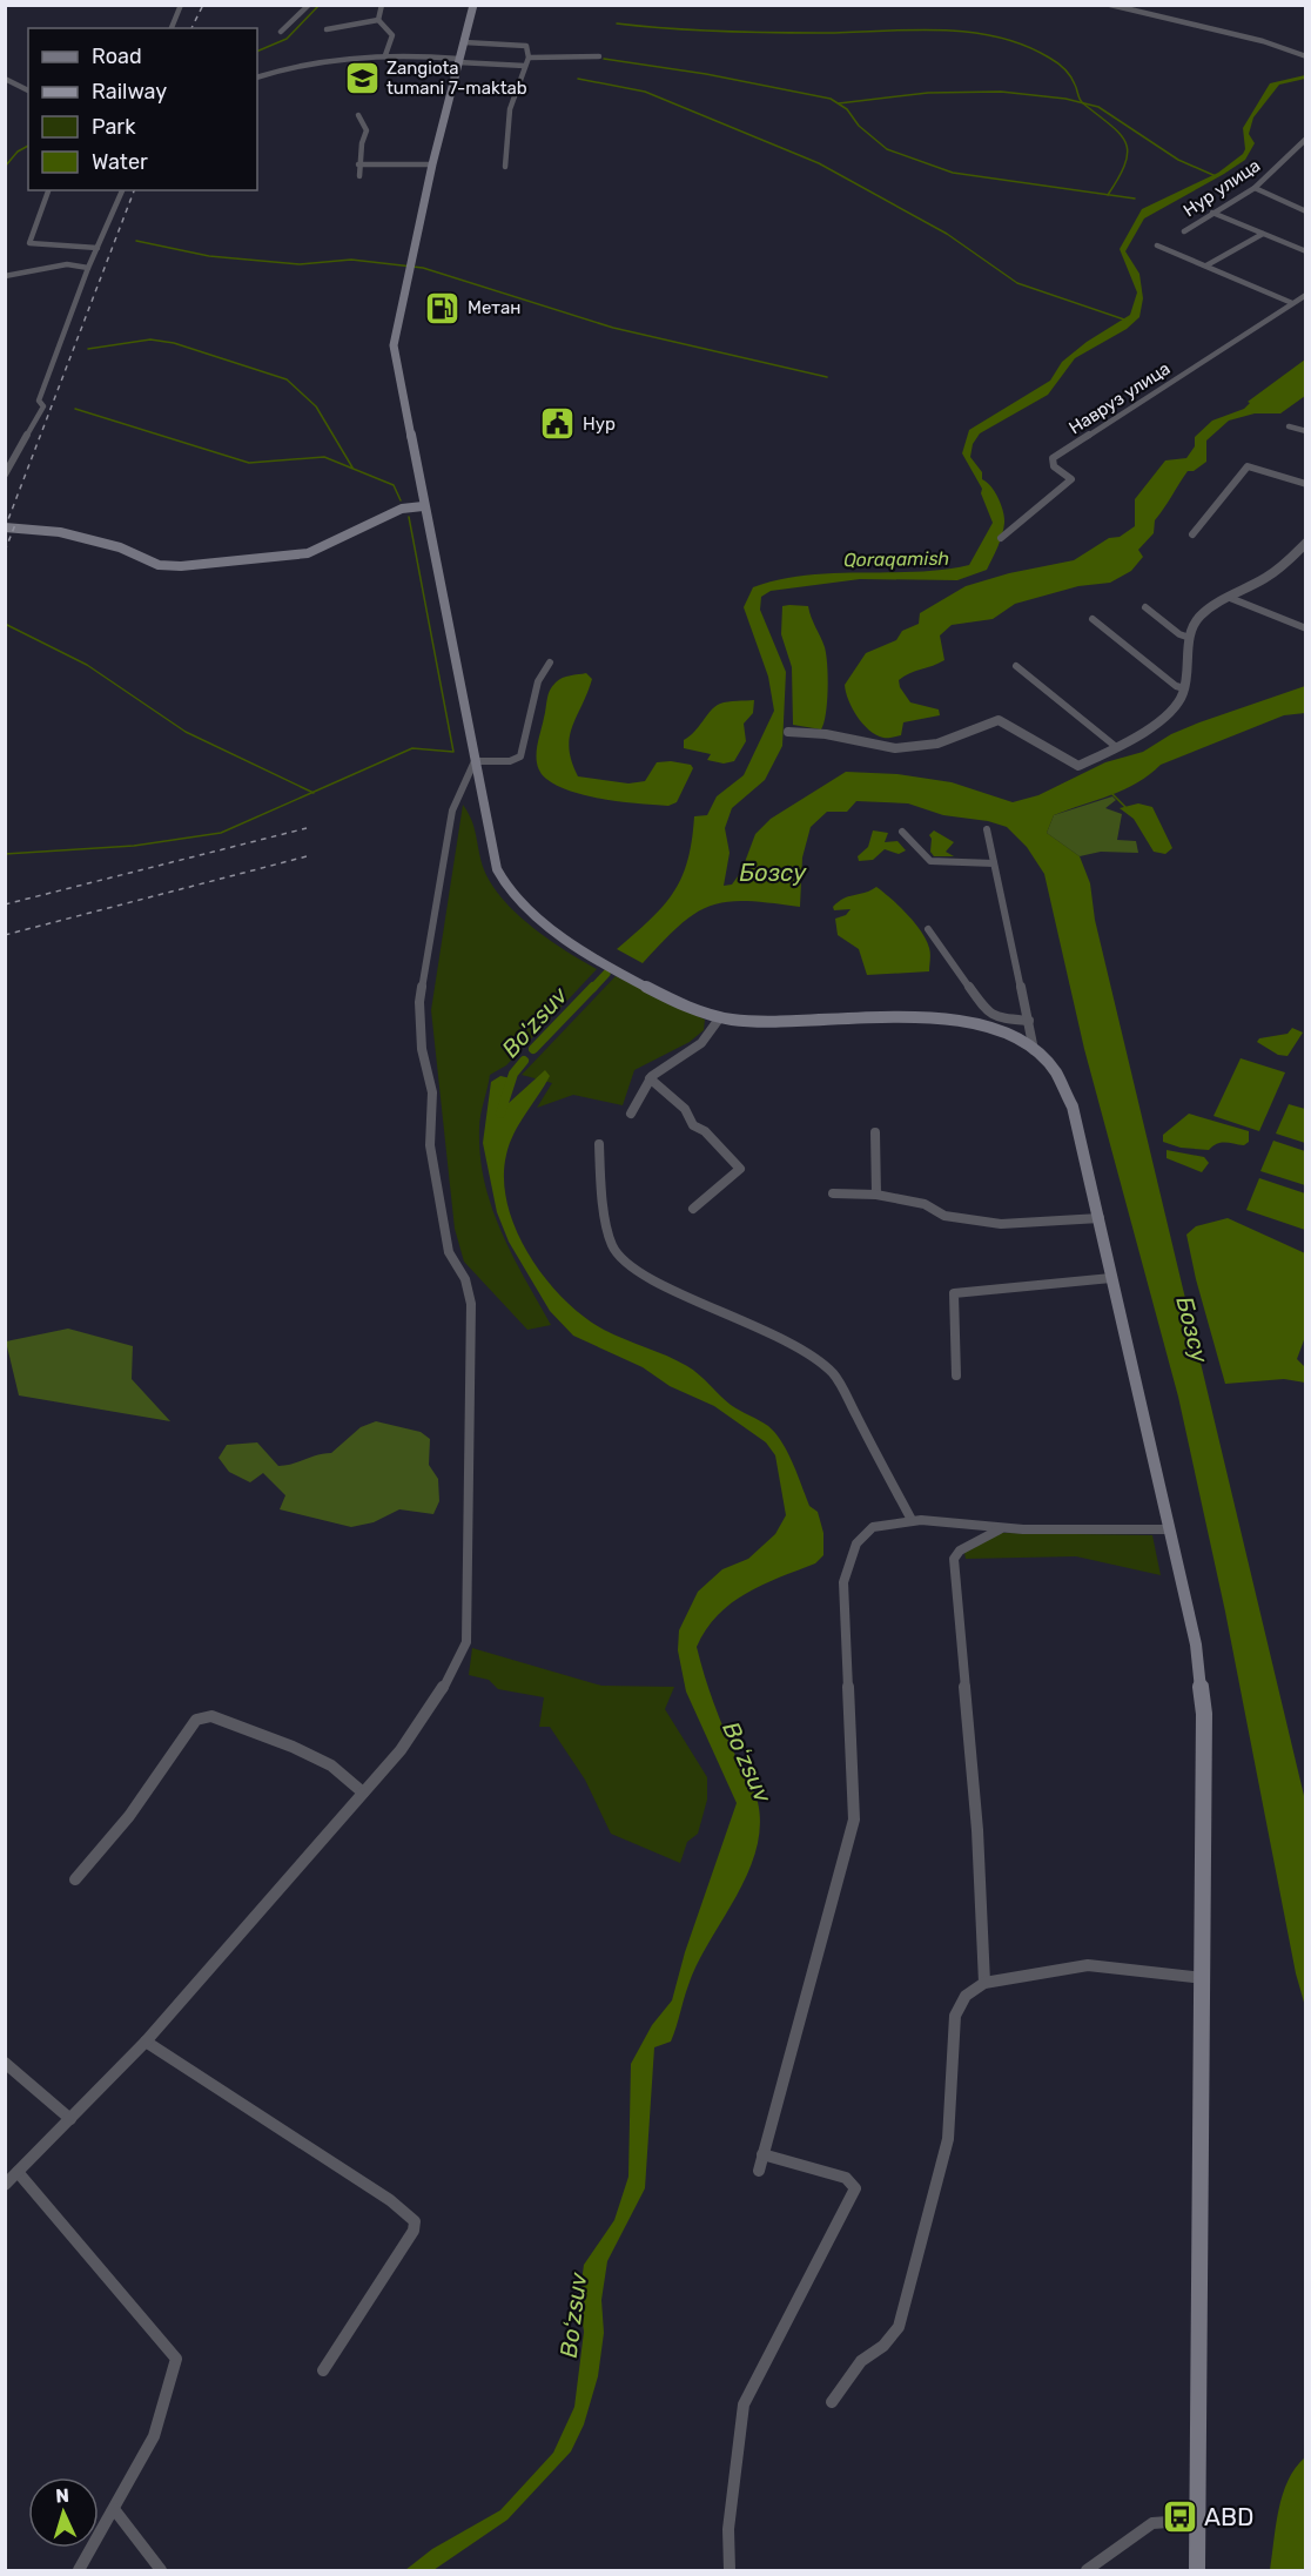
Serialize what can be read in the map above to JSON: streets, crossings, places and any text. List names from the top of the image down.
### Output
{
  "streets": {
    "street": ["Нур улица", "Навруз улица"]
  },
  "water": [
    "Qoraqamish",
    "Бозсу",
    "Bo'zsuv",
    "Boʻzsuv"
  ],
  "places": {
    "school or university": ["Zangiota tumani 7-maktab"],
    "fuel station": ["Метан"],
    "public building": ["Нур"],
    "bus stop": ["ABD"]
  },
  "legend": [
    "Road",
    "Railway",
    "Park",
    "Water"
  ],
  "north": "top"
}
